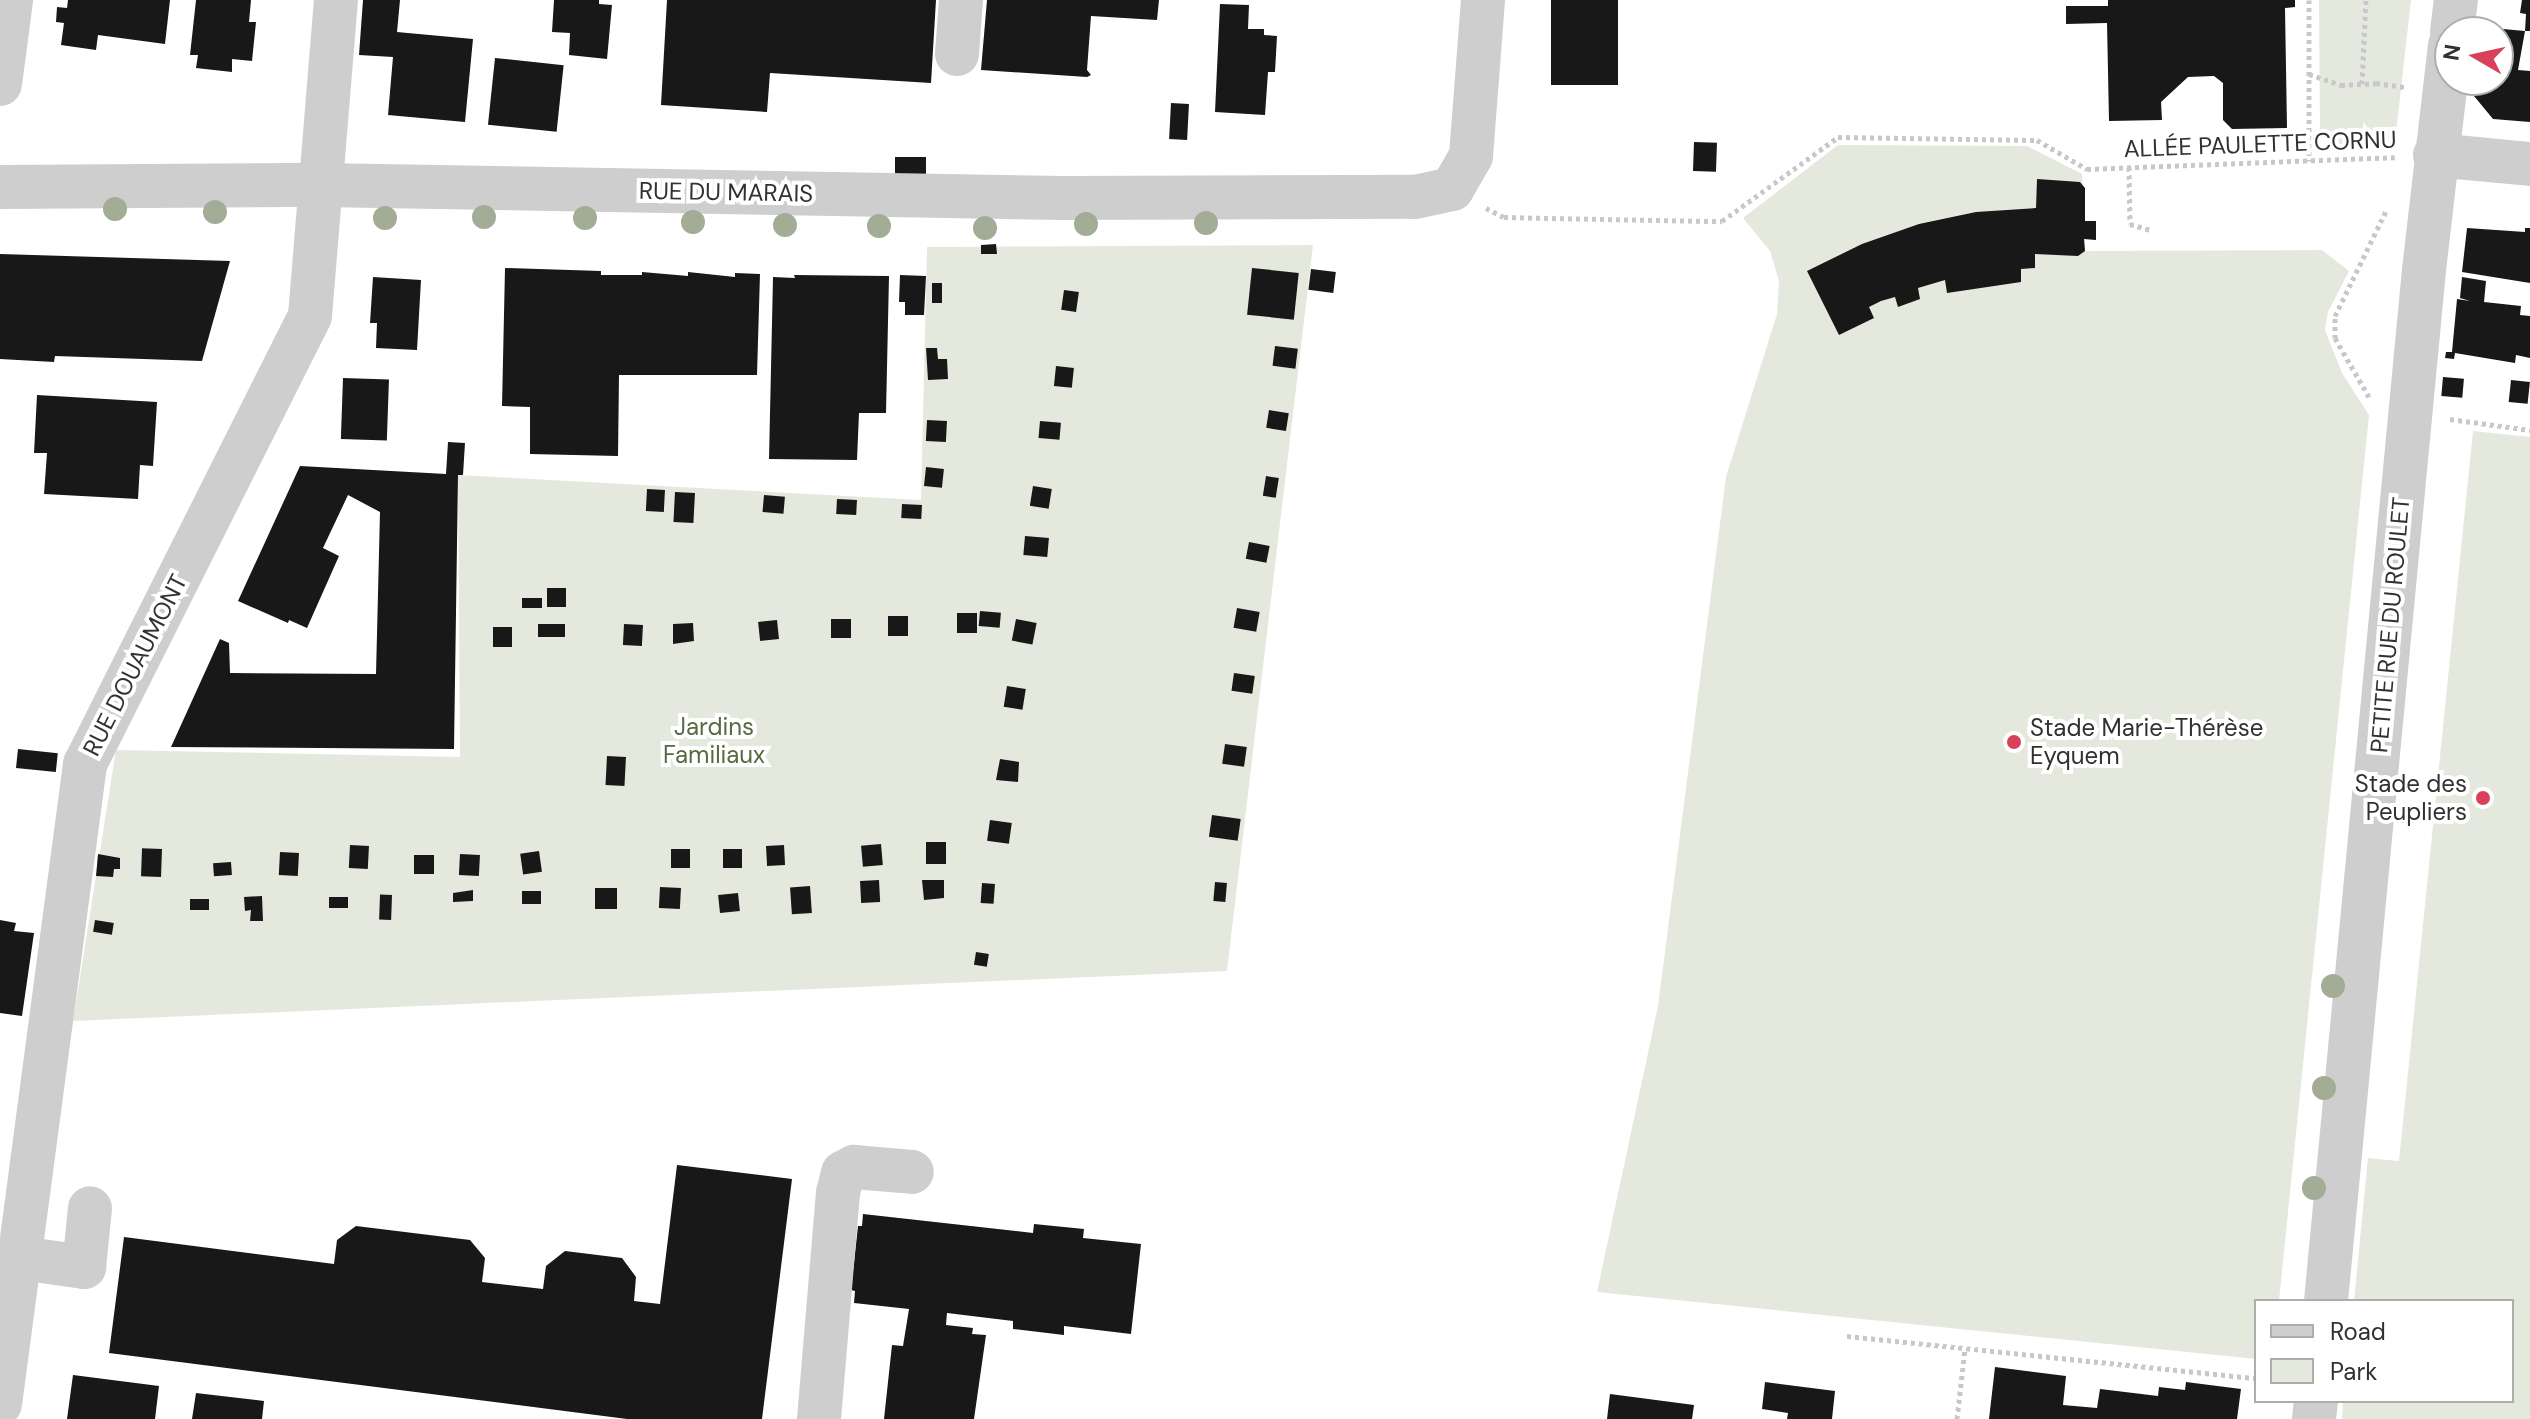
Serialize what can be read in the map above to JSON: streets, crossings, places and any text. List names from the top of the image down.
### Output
{
  "streets": {
    "street": ["RUE DU MARAIS", "PETITE RUE DU ROULET", "RUE DOUAUMONT"],
    "path": ["ALLÉE PAULETTE CORNU"]
  },
  "crossings": [
    ["ALLÉE PAULETTE CORNU", "RUE DU MARAIS"],
    ["ALLÉE PAULETTE CORNU", "PETITE RUE DU ROULET"],
    ["RUE DU MARAIS", "RUE DOUAUMONT"]
  ],
  "parks": ["Jardins Familiaux"],
  "places": ["Stade Marie-Thérèse Eyquem", "Stade des Peupliers"],
  "legend": ["Road", "Park"],
  "north": "left"
}
